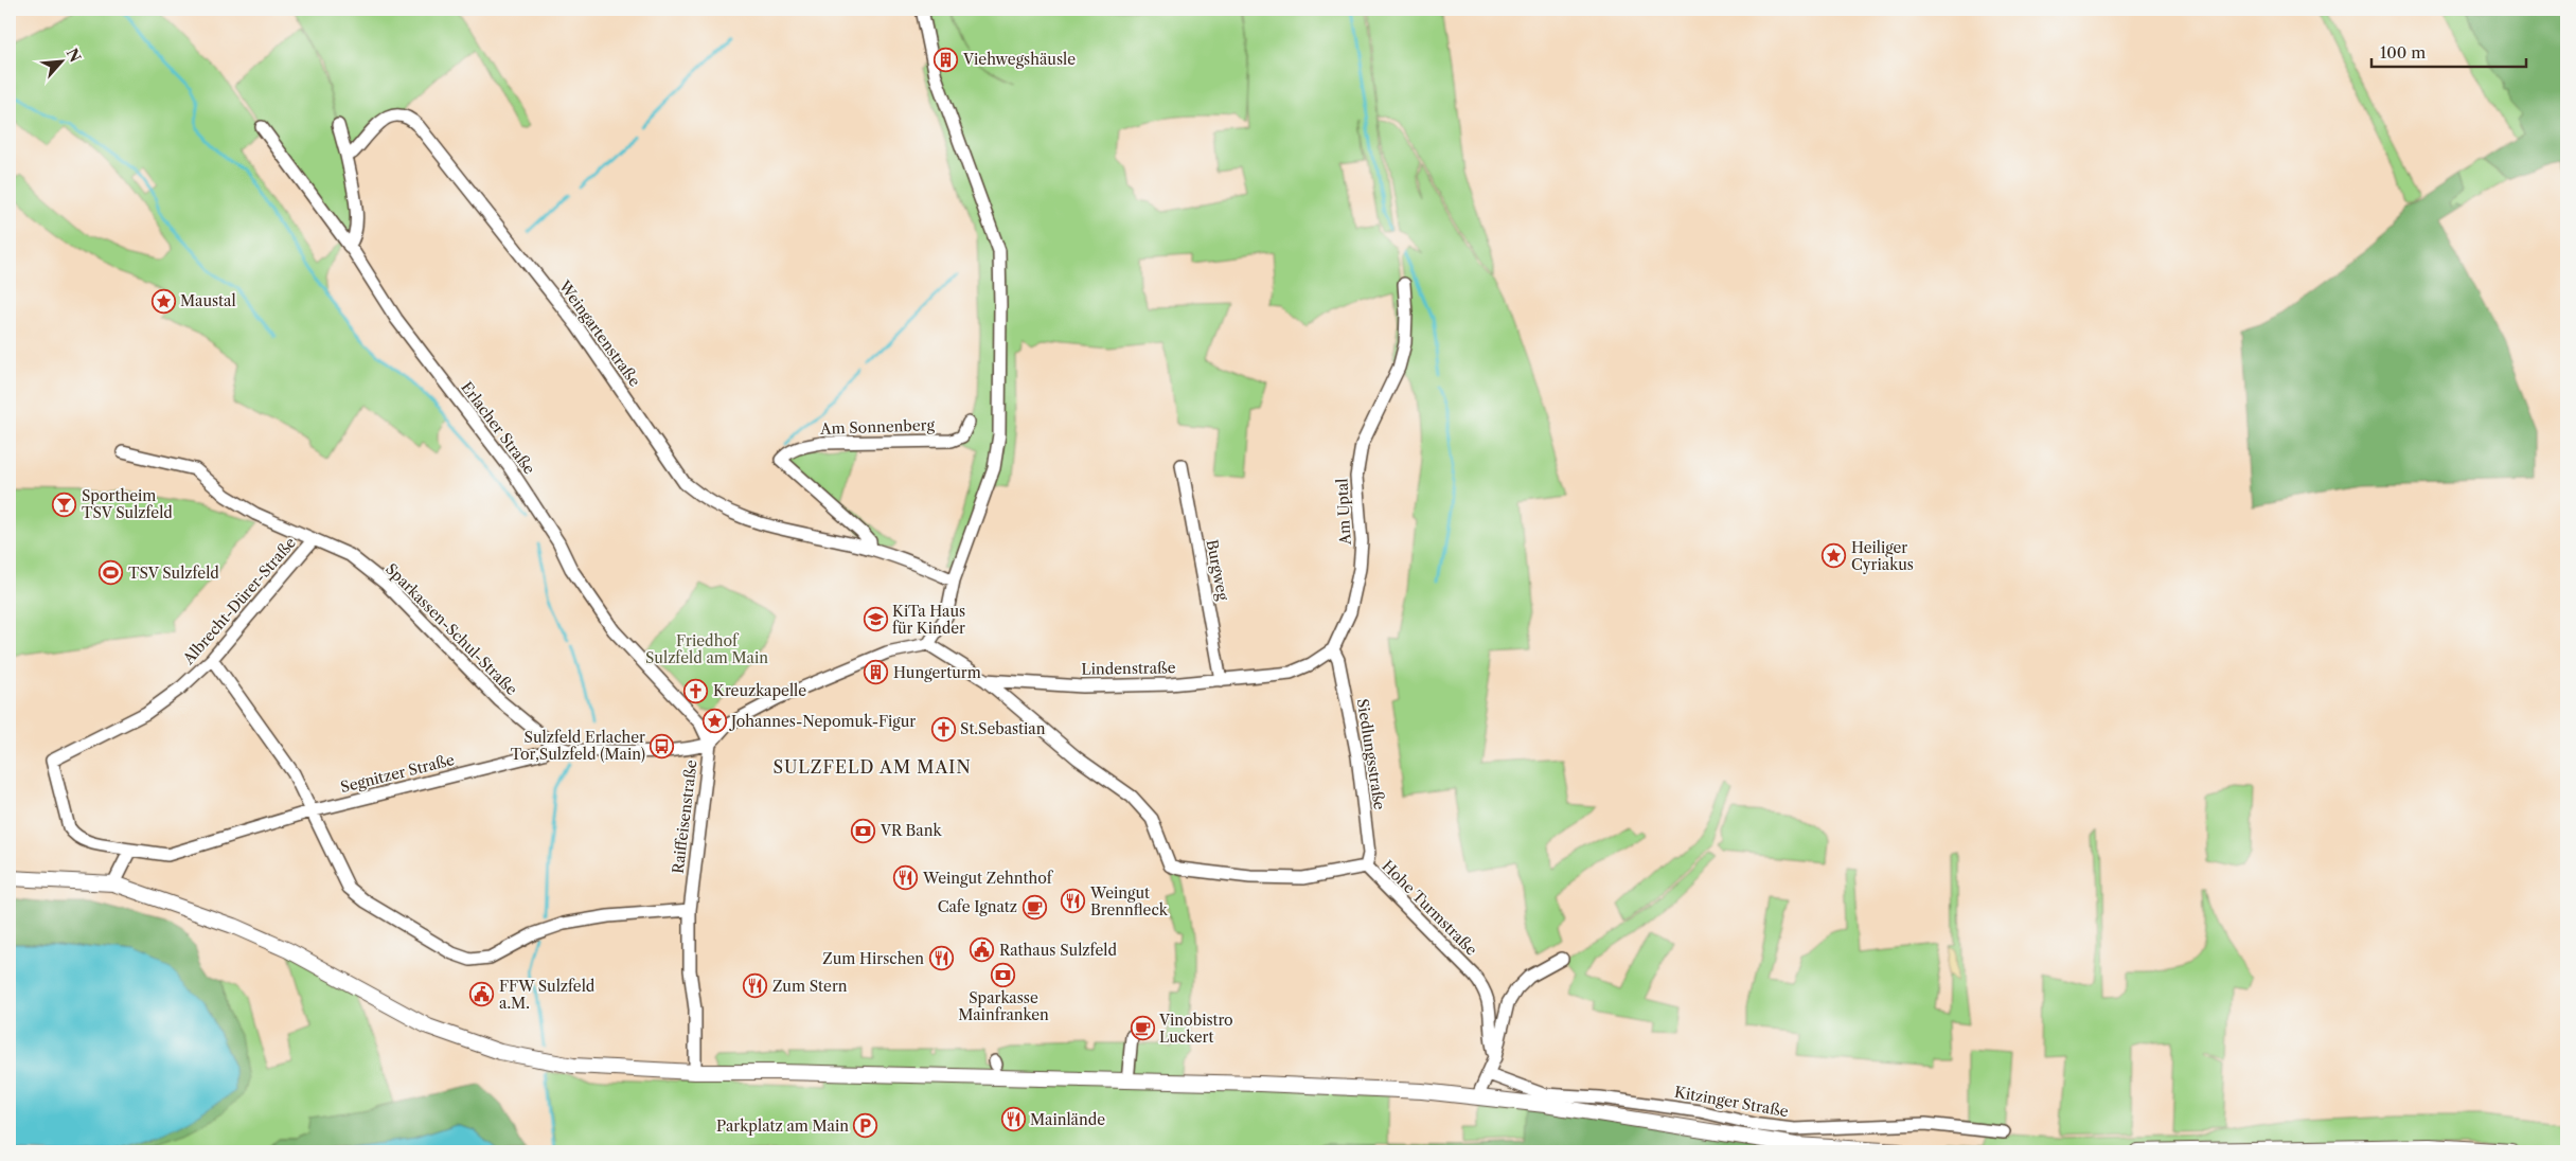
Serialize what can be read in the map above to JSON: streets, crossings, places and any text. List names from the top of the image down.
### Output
{
  "streets": {
    "street": [
      "Weingartenstraße",
      "Am Sonnenberg",
      "Erlacher Straße",
      "Am Uptal",
      "Burgweg",
      "Albrecht-Dürer-Straße",
      "Sparkassen-Schul-Straße",
      "Lindenstraße",
      "Siedlungsstraße",
      "Segnitzer Straße",
      "Raiffeisenstraße",
      "Hohe Turmstraße",
      "Kitzinger Straße"
    ]
  },
  "crossings": [
    ["Weingartenstraße", "Am Sonnenberg"],
    ["Erlacher Straße", "Raiffeisenstraße"],
    ["Am Uptal", "Lindenstraße"],
    ["Am Uptal", "Siedlungsstraße"],
    ["Burgweg", "Lindenstraße"],
    ["Albrecht-Dürer-Straße", "Sparkassen-Schul-Straße"],
    ["Albrecht-Dürer-Straße", "Segnitzer Straße"],
    ["Sparkassen-Schul-Straße", "Segnitzer Straße"],
    ["Lindenstraße", "Siedlungsstraße"],
    ["Lindenstraße", "Raiffeisenstraße"],
    ["Lindenstraße", "Hohe Turmstraße"],
    ["Siedlungsstraße", "Hohe Turmstraße"],
    ["Hohe Turmstraße", "Kitzinger Straße"]
  ],
  "districts": ["SULZFELD AM MAIN"],
  "parks": ["Friedhof Sulzfeld am Main"],
  "places": {
    "building": ["Viehwegshäusle", "Hungerturm"],
    "place": ["Maustal", "Heiliger Cyriakus", "Johannes-Nepomuk-Figur"],
    "bar": ["Sportheim TSV Sulzfeld"],
    "sports": ["TSV Sulzfeld"],
    "school or university": ["KiTa Haus für Kinder"],
    "church": ["Kreuzkapelle", "St.Sebastian"],
    "bus stop": ["Sulzfeld Erlacher Tor,Sulzfeld (Main)"],
    "bank": ["VR Bank", "Sparkasse Mainfranken"],
    "restaurant": [
      "Weingut Zehnthof",
      "Weingut Brennfleck",
      "Zum Hirschen",
      "Zum Stern",
      "Mainlände"
    ],
    "cafe": ["Cafe Ignatz", "Vinobistro Luckert"],
    "public building": ["Rathaus Sulzfeld", "FFW Sulzfeld a.M."],
    "parking": ["Parkplatz am Main"]
  },
  "scale_bar": "100 m",
  "north": "top right"
}
